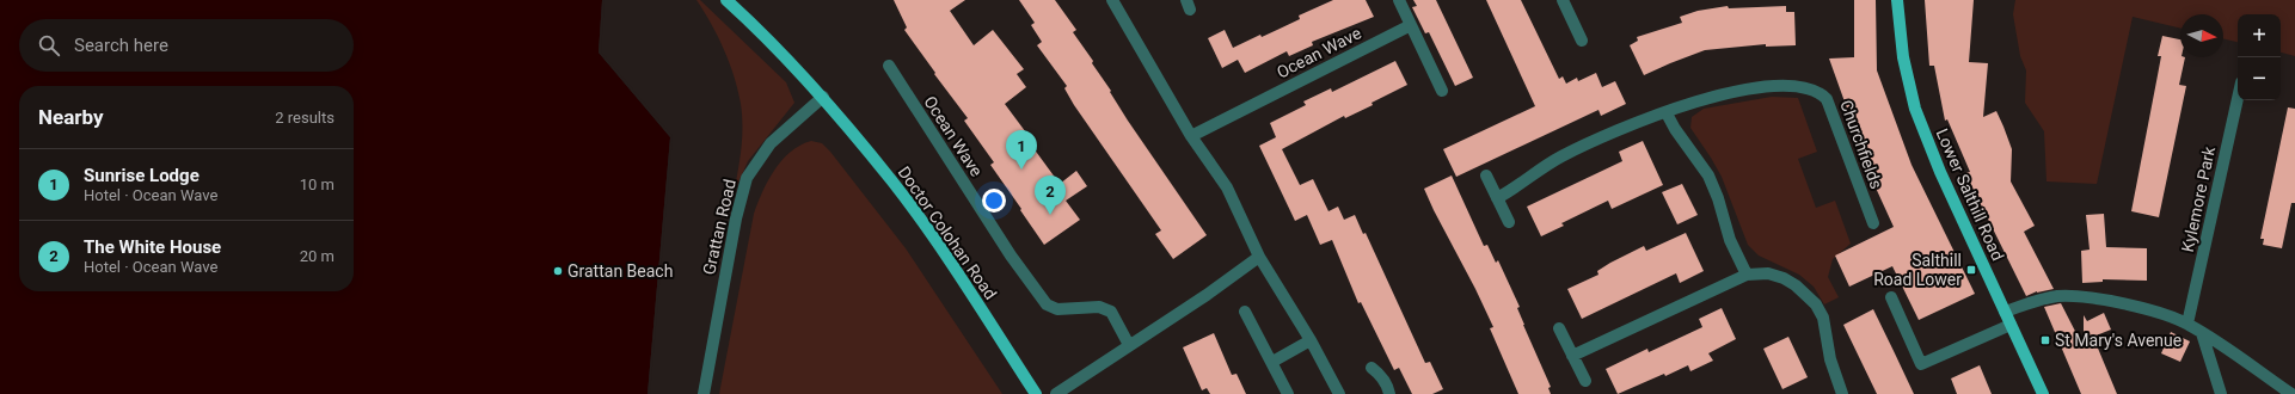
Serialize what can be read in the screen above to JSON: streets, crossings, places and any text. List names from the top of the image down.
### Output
{
  "streets": {
    "main road": ["Lower Salthill Road", "Doctor Colohan Road"],
    "street": [
      "Ocean Wave",
      "Churchfields",
      "Kylemore Park",
      "Grattan Road"
    ]
  },
  "crossings": [
    ["Grattan Road", "Doctor Colohan Road"]
  ],
  "places": {
    "transit": ["Salthill Road Lower", "St Mary's Avenue"],
    "other": ["Grattan Beach"]
  },
  "north": "right",
  "page": {
    "map_buttons": ["+", "−"],
    "search": "Search here",
    "heading": ["Nearby", "2 results"],
    "pins": ["1", "2"],
    "list": [
      {
        "mark": "1",
        "name": "Sunrise Lodge",
        "note": "Hotel · Ocean Wave",
        "value": "10 m"
      },
      {
        "mark": "2",
        "name": "The White House",
        "note": "Hotel · Ocean Wave",
        "value": "20 m"
      }
    ]
  }
}
